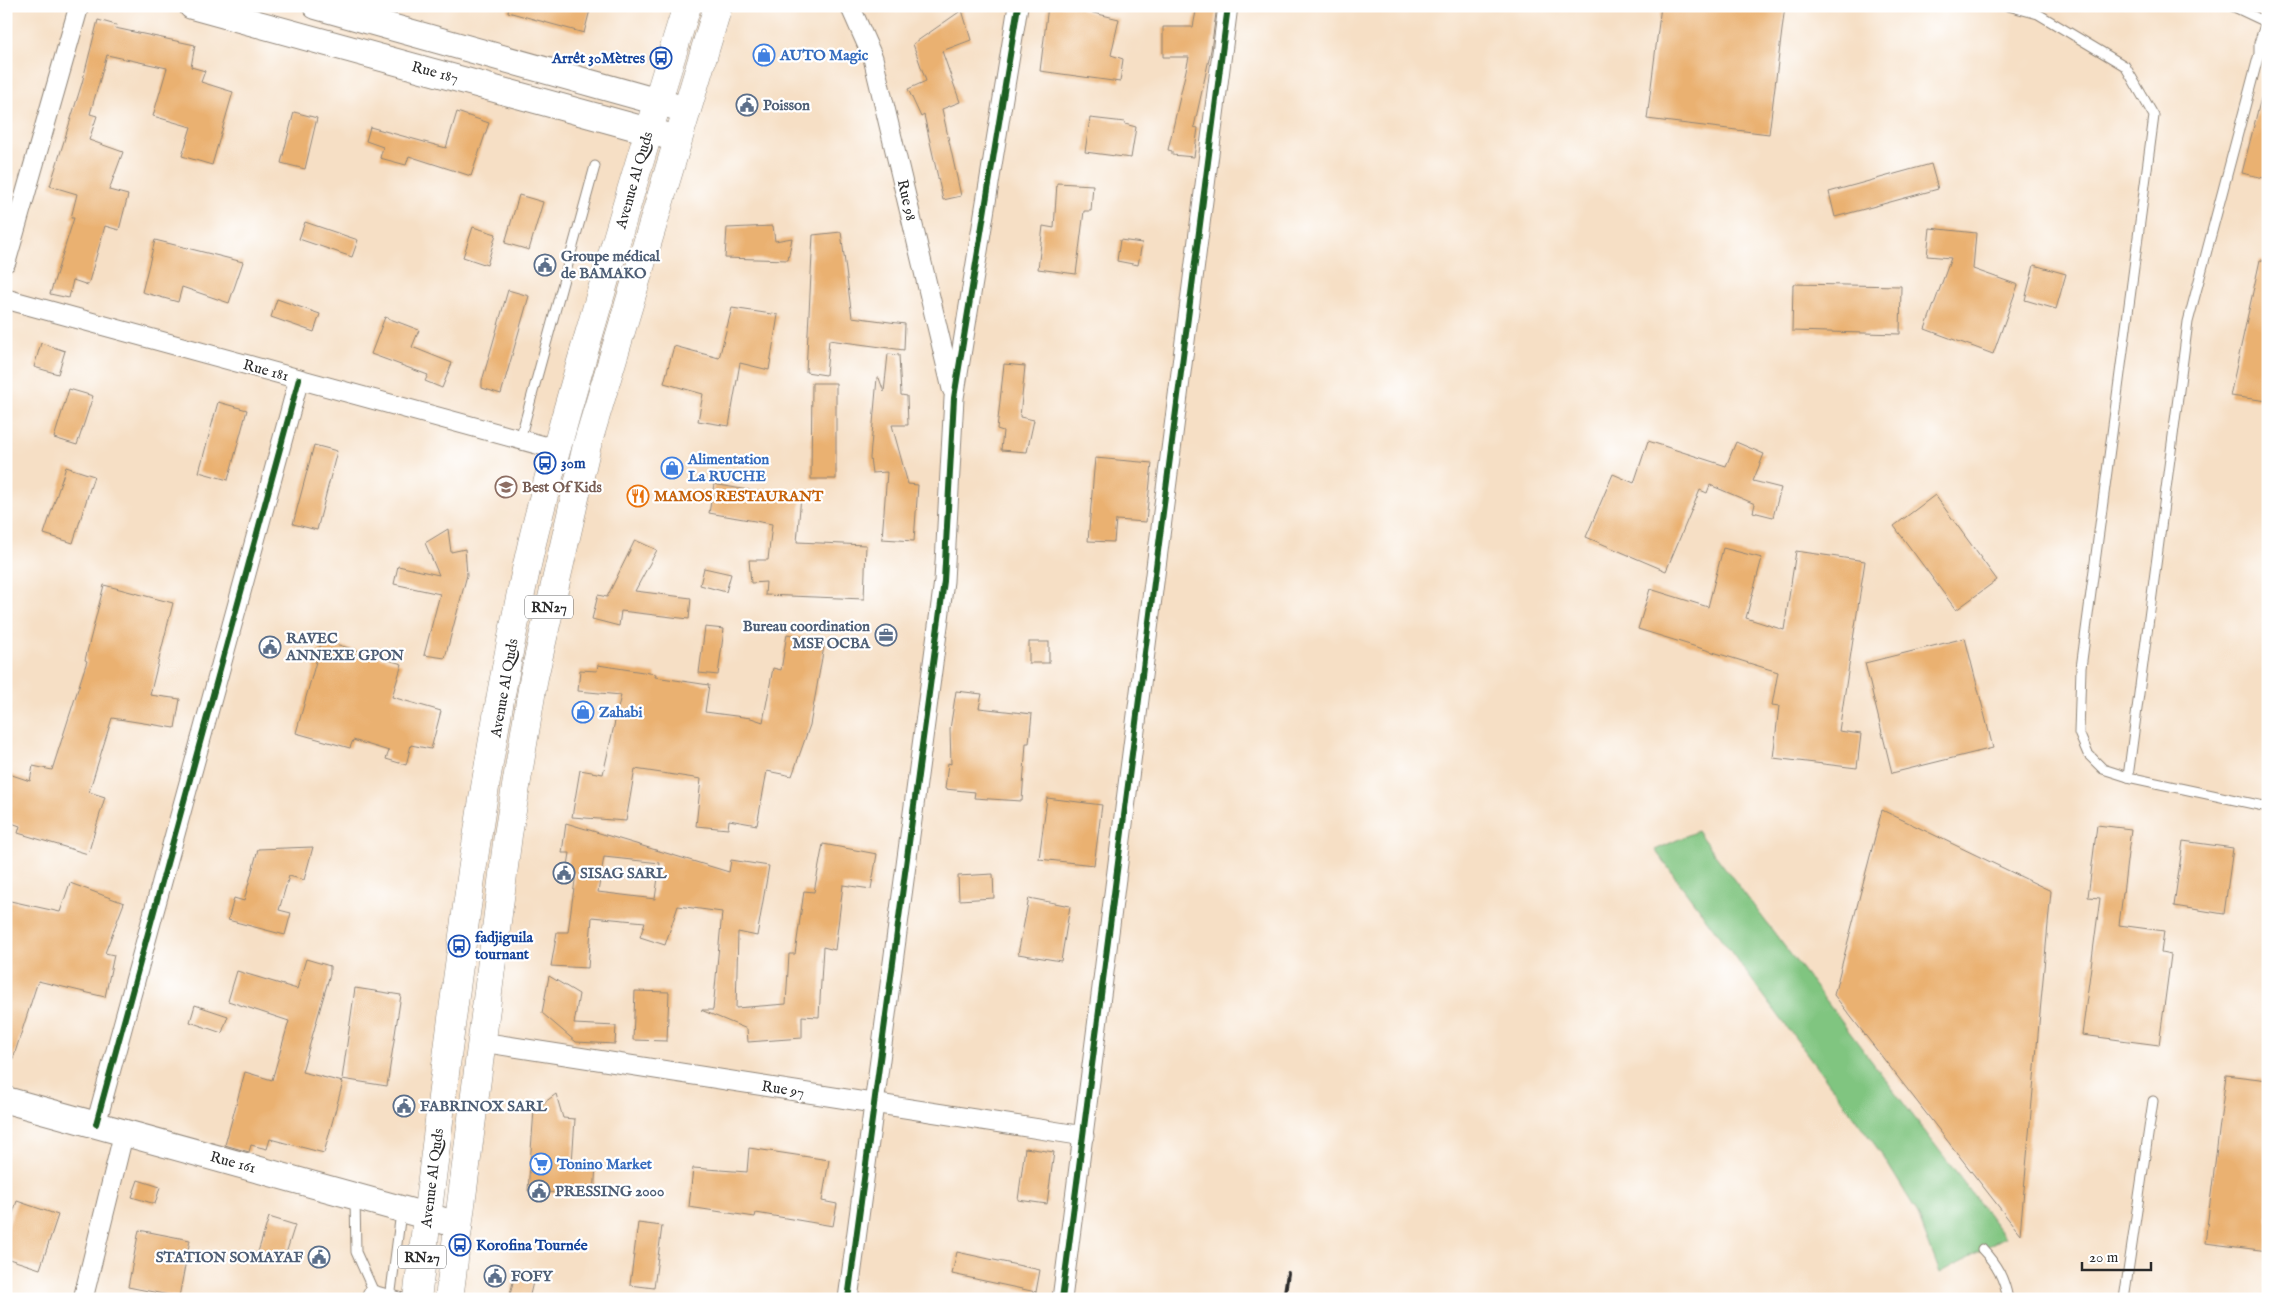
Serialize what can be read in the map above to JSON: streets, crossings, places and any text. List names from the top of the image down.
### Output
{
  "streets": {
    "main road": ["Avenue Al Quds", "RN27"],
    "street": [
      "Rue 187",
      "Rue 98",
      "Rue 181",
      "Rue 97",
      "Rue 161"
    ]
  },
  "crossings": [
    ["Rue 187", "Avenue Al Quds"],
    ["Avenue Al Quds", "Rue 181"],
    ["Avenue Al Quds", "Rue 97"],
    ["Avenue Al Quds", "Rue 161"]
  ],
  "places": {
    "shop": ["AUTO Magic", "Alimentation La RUCHE", "Zahabi"],
    "bus stop": [
      "Arrêt 30Mètres",
      "30m",
      "fadjiguila tournant",
      "Korofina Tournée"
    ],
    "public building": [
      "Poisson",
      "Groupe médical de BAMAKO",
      "RAVEC ANNEXE GPON",
      "SISAG SARL",
      "FABRINOX SARL",
      "PRESSING 2000",
      "STATION SOMAYAF",
      "FOFY"
    ],
    "school or university": ["Best Of Kids"],
    "restaurant": ["MAMOS RESTAURANT"],
    "office": ["Bureau coordination MSF OCBA"],
    "supermarket": ["Tonino Market"]
  },
  "scale_bar": "20 m"
}
